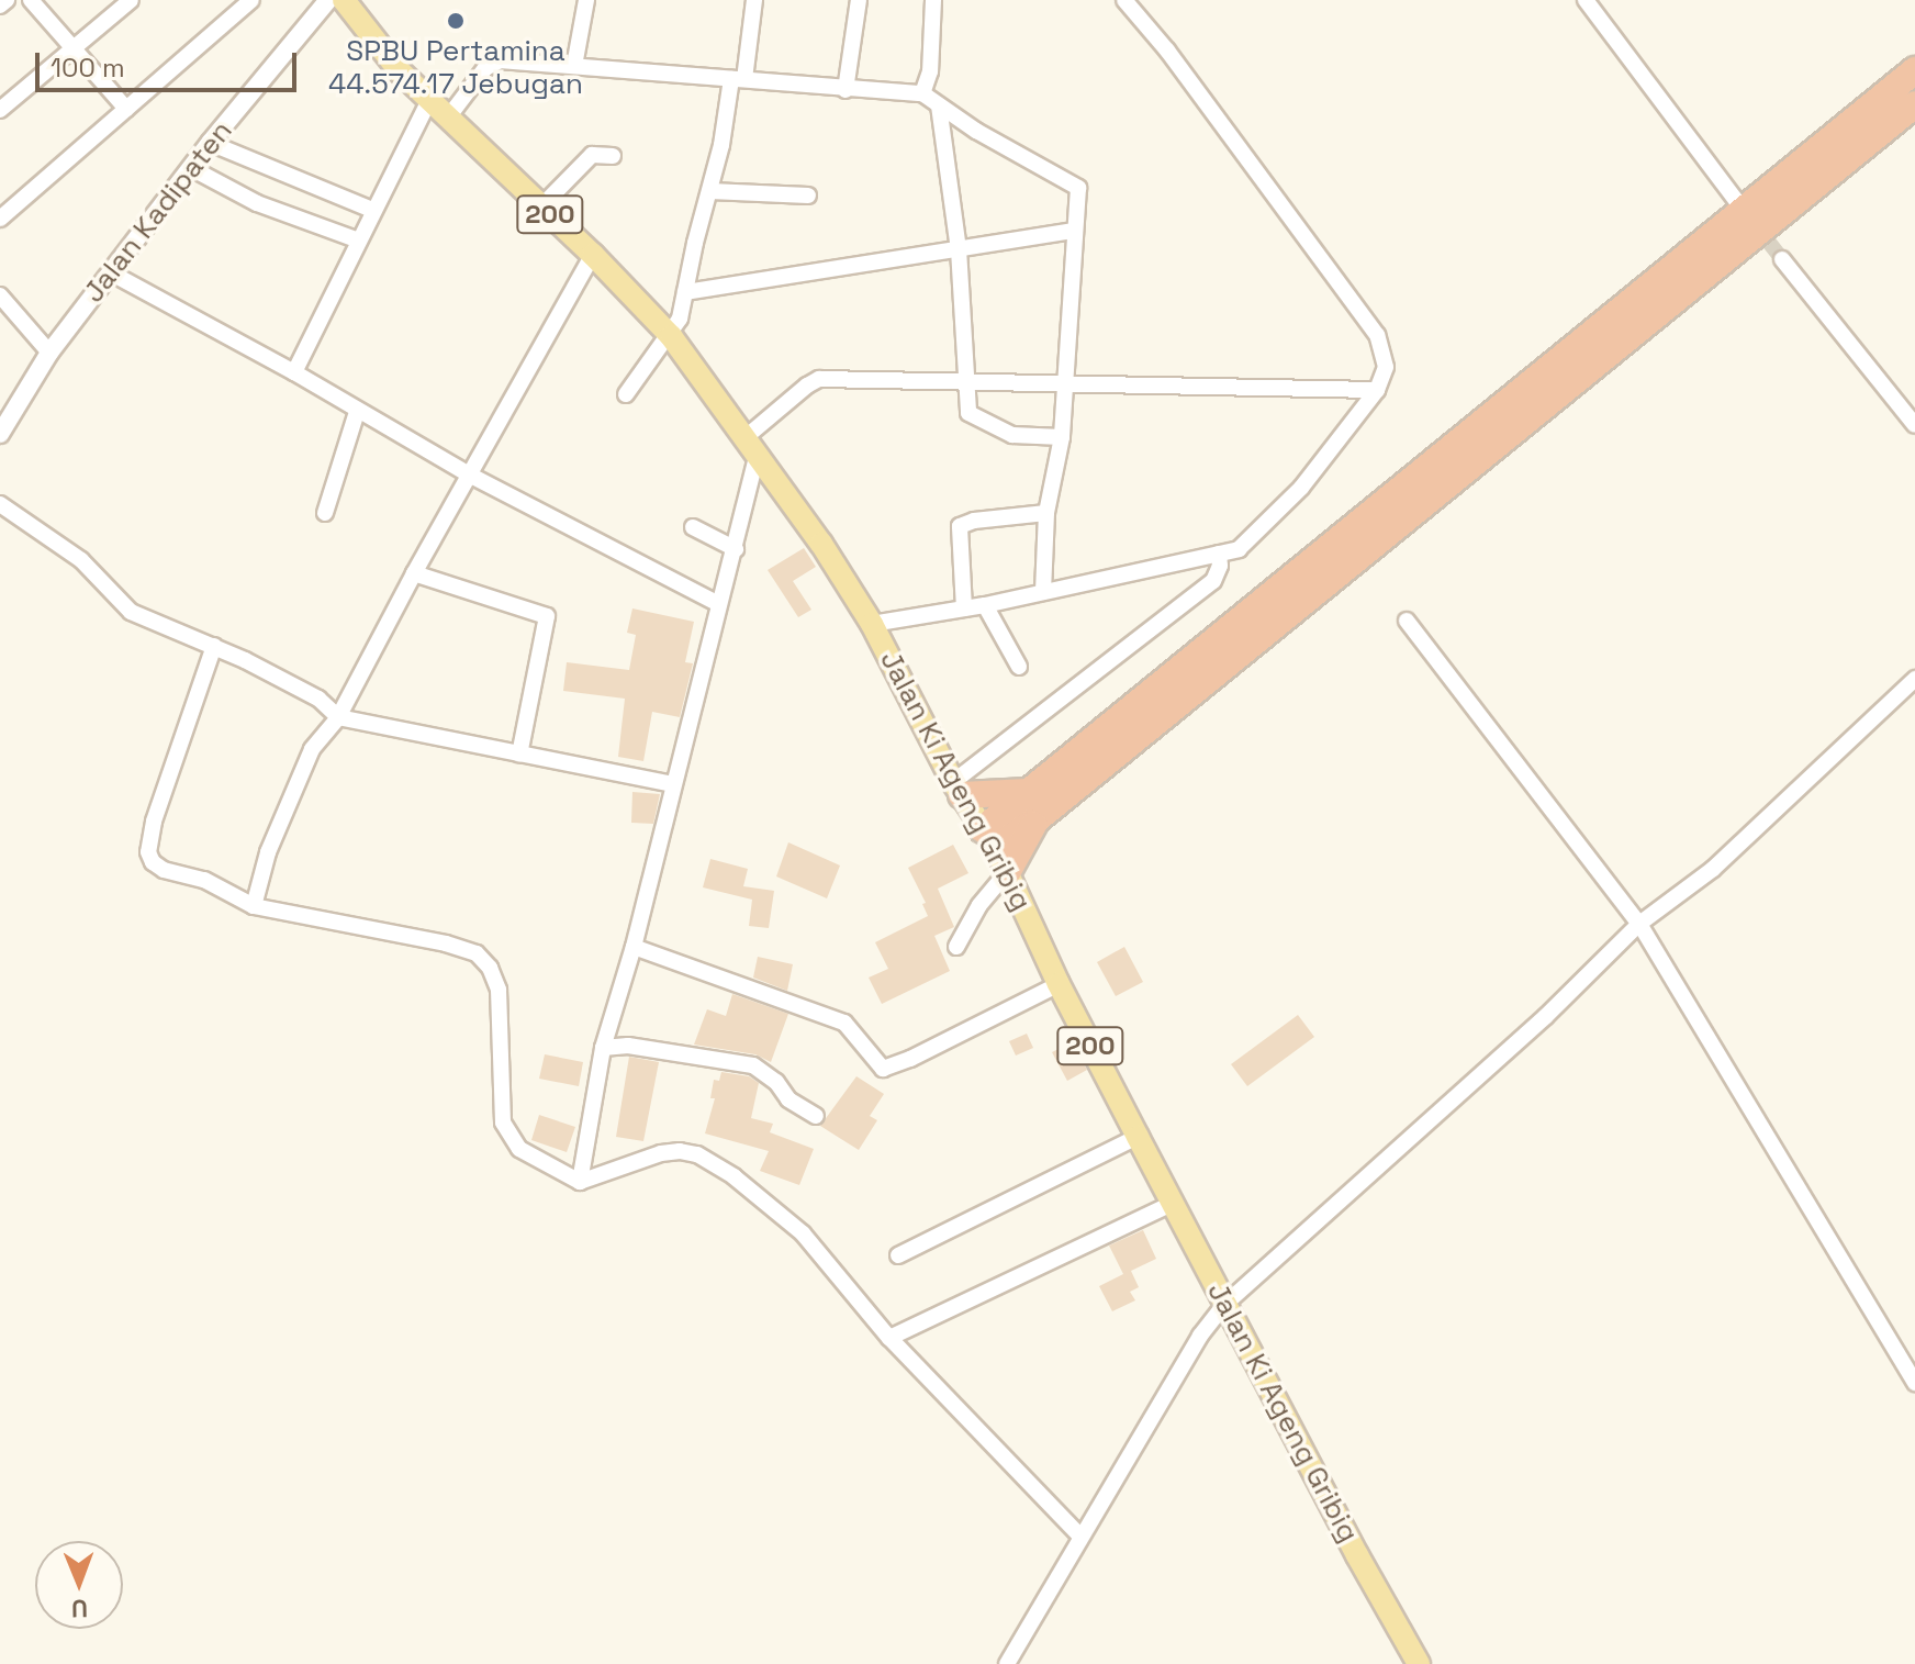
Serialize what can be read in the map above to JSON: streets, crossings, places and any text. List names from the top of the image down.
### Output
{
  "streets": {
    "main road": ["200", "Jalan Ki Ageng Gribig"],
    "street": ["Jalan Kadipaten"]
  },
  "places": ["SPBU Pertamina 44.574.17 Jebugan"],
  "scale_bar": "100 m",
  "north": "bottom"
}
